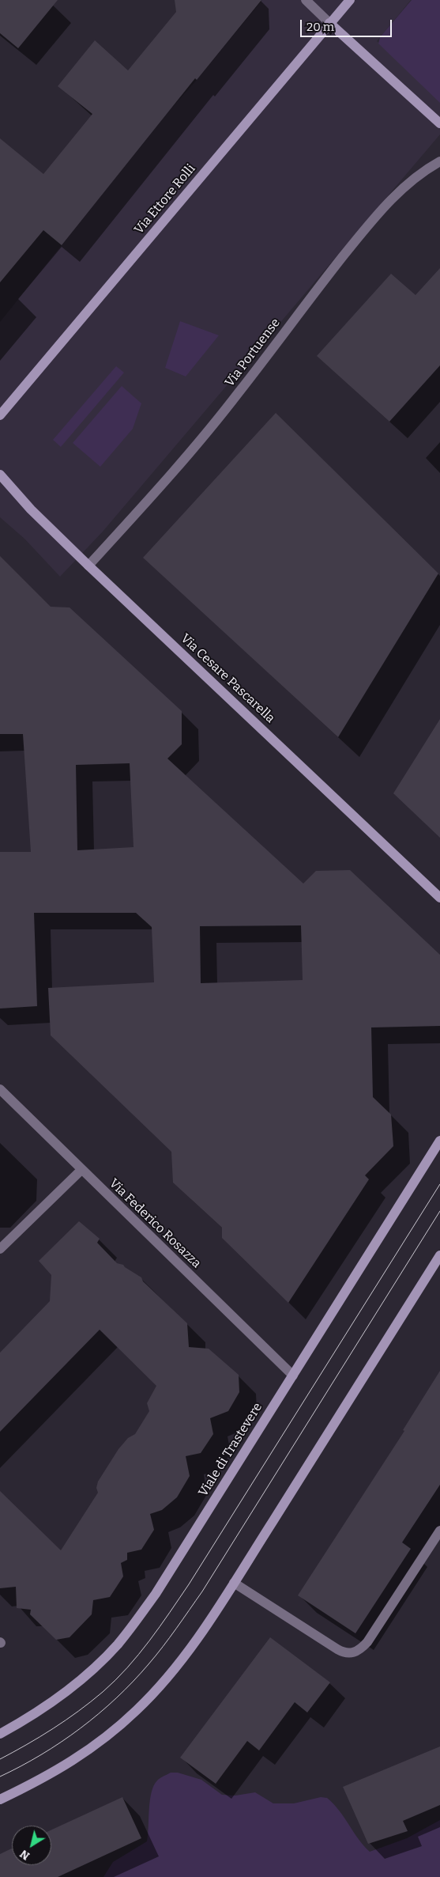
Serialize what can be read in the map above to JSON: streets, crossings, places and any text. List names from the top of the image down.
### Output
{
  "streets": {
    "main road": ["Via Ettore Rolli", "Via Cesare Pascarella", "Viale di Trastevere"],
    "street": ["Via Portuense", "Via Federico Rosazza"]
  },
  "crossings": [
    ["Via Portuense", "Via Cesare Pascarella"],
    ["Via Federico Rosazza", "Viale di Trastevere"]
  ],
  "scale_bar": "20 m",
  "north": "bottom left"
}
